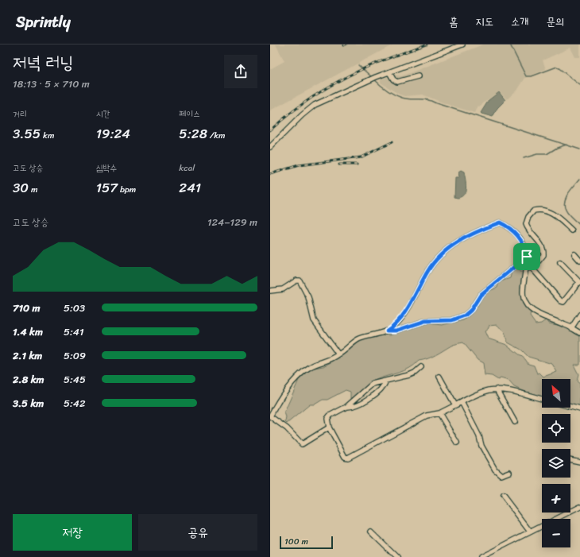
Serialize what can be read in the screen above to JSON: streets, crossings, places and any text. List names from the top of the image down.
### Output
{
  "scale_bar": "100 m",
  "north": "top left",
  "page": {
    "header": "Sprintly",
    "nav": [
      "홈",
      "지도",
      "소개",
      "문의"
    ],
    "heading": ["저녁 러닝", "18:13 · 5 × 710 m"],
    "stats": [
      ["거리", "3.55 km"],
      ["시간", "19:24"],
      ["페이스", "5:28 /km"],
      ["고도 상승", "30 m"],
      ["심박수", "157 bpm"],
      ["kcal", "241"]
    ],
    "chart": ["고도 상승", "124–129 m"],
    "list": [
      {
        "name": "710 m",
        "note": "5:03"
      },
      {
        "name": "1.4 km",
        "note": "5:41"
      },
      {
        "name": "2.1 km",
        "note": "5:09"
      },
      {
        "name": "2.8 km",
        "note": "5:45"
      },
      {
        "name": "3.5 km",
        "note": "5:42"
      }
    ],
    "map_buttons": ["+", "−"],
    "buttons": ["저장", "공유"],
    "scale": "100 m"
  }
}
